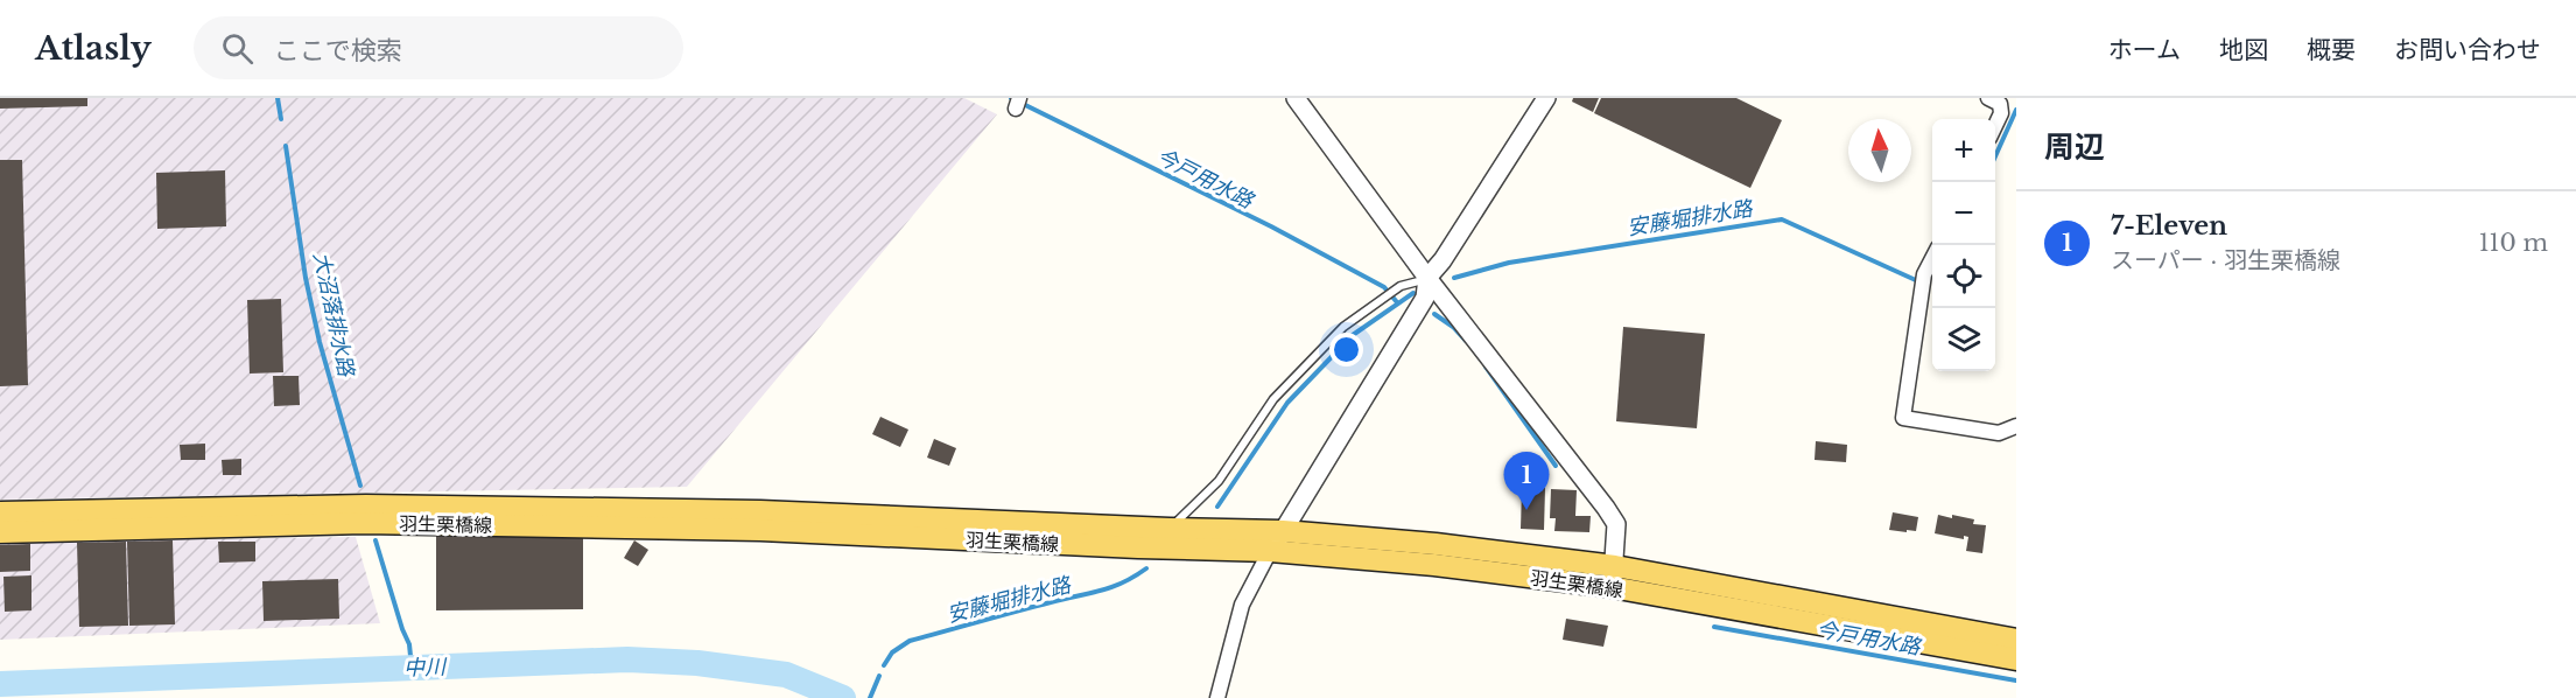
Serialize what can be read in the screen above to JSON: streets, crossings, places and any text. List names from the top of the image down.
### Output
{
  "streets": {
    "main road": ["羽生栗橋線"]
  },
  "water": [
    "今戸用水路",
    "安藤堀排水路",
    "大沼落排水路",
    "中川"
  ],
  "north": "top",
  "page": {
    "header": "Atlasly",
    "search": "ここで検索",
    "nav": [
      "ホーム",
      "地図",
      "概要",
      "お問い合わせ"
    ],
    "heading": "周辺",
    "map_buttons": ["+", "−"],
    "list": [
      {
        "mark": "1",
        "name": "7-Eleven",
        "note": "スーパー · 羽生栗橋線",
        "value": "110 m"
      }
    ],
    "pins": "1"
  }
}
